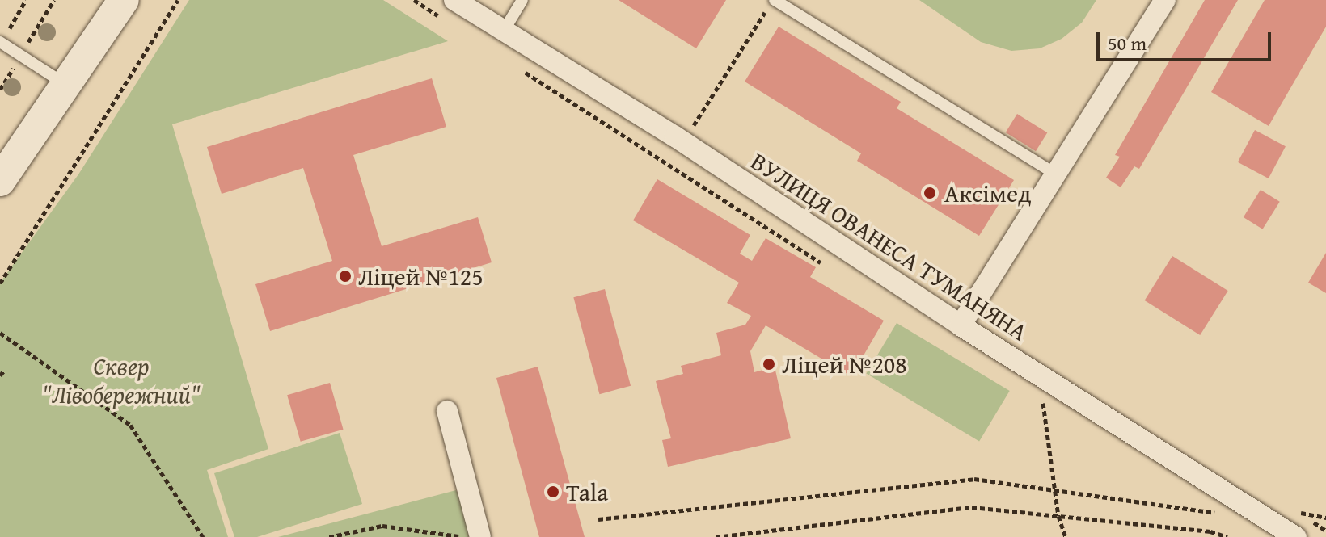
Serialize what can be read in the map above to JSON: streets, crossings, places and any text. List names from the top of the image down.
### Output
{
  "streets": {
    "street": ["ВУЛИЦЯ ОВАНЕСА ТУМАНЯНА"]
  },
  "parks": ["Сквер \"Лівобережний\""],
  "places": [
    "Аксімед",
    "Ліцей №125",
    "Ліцей №208",
    "Tala"
  ],
  "scale_bar": "50 m"
}
